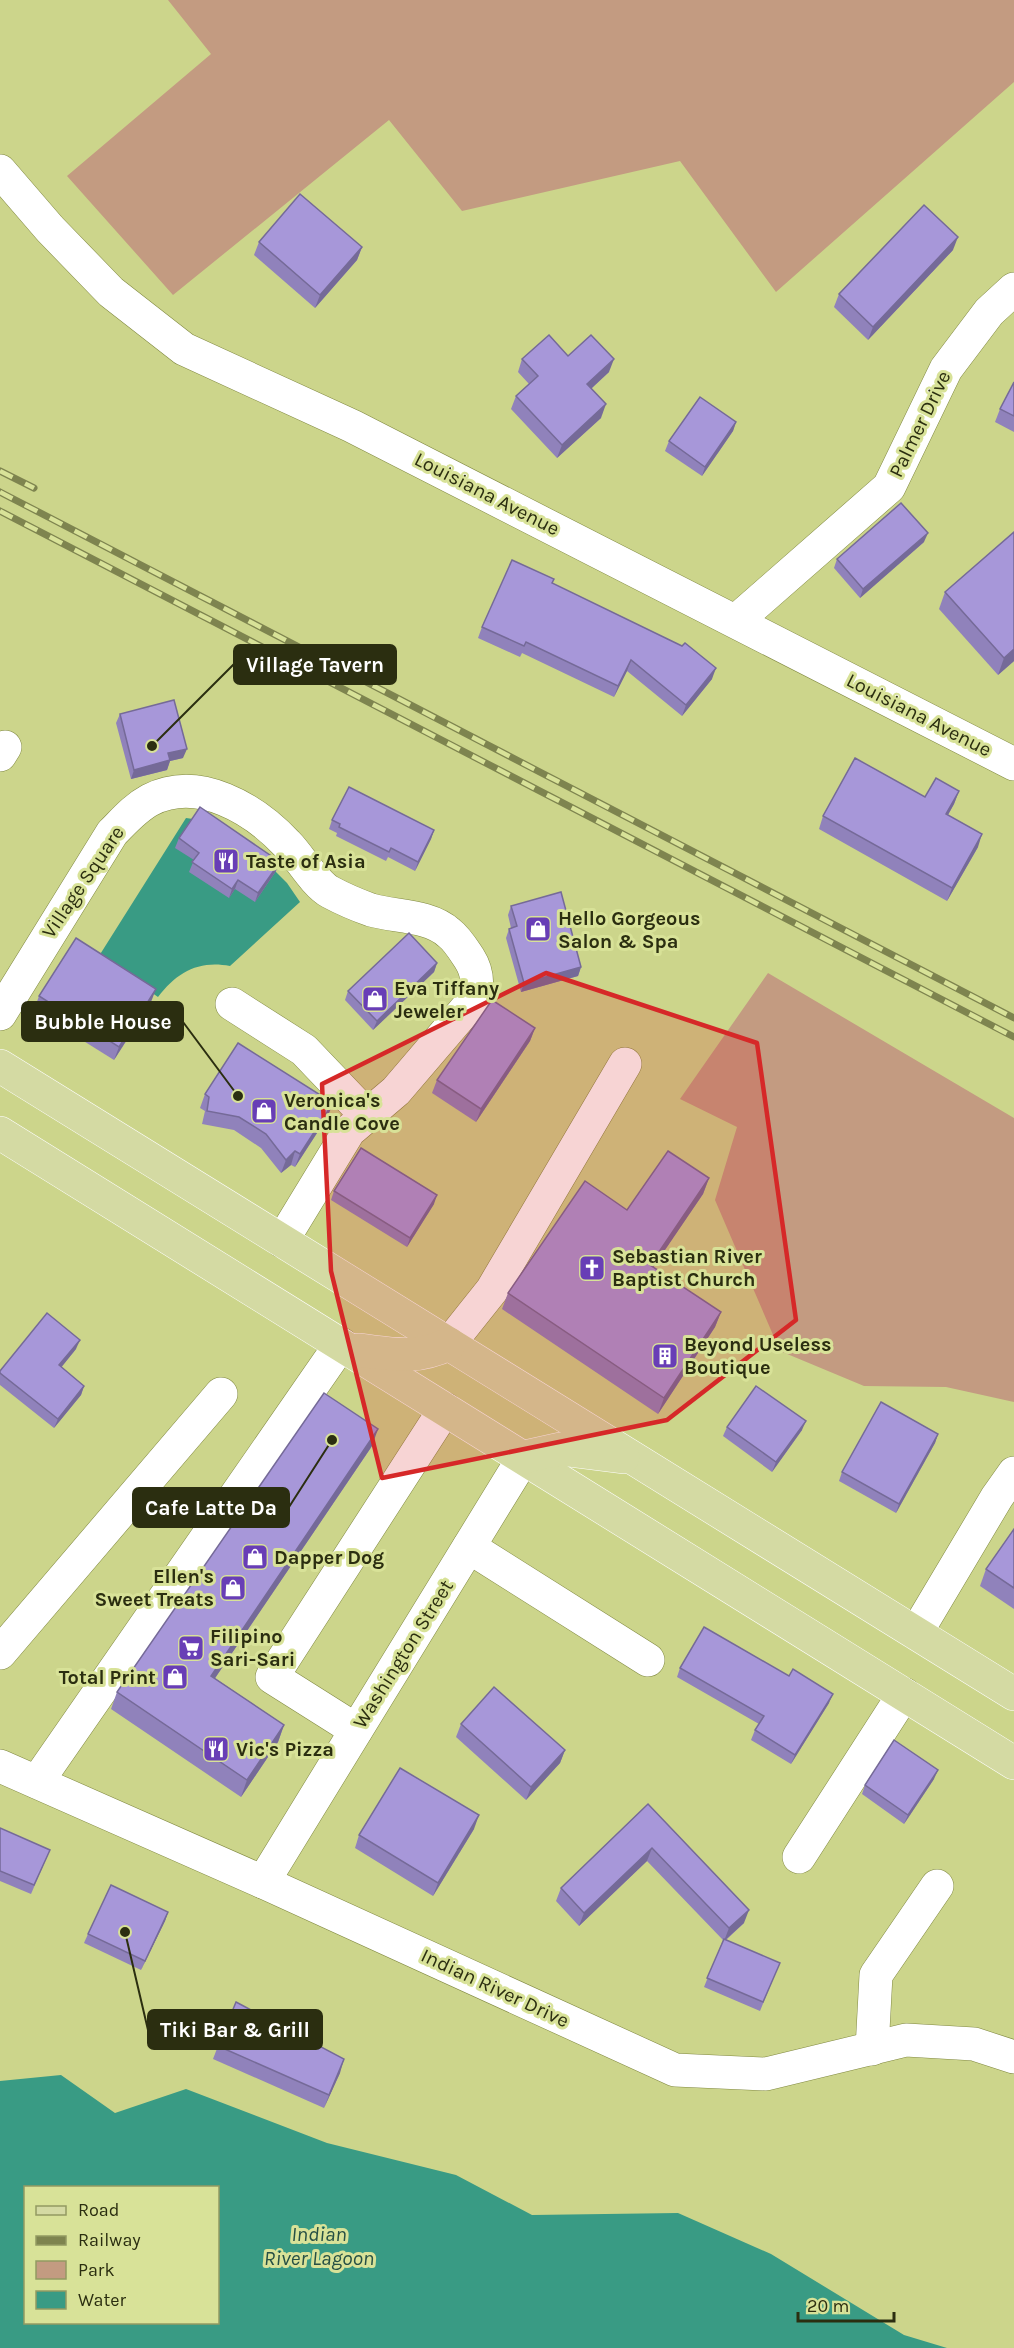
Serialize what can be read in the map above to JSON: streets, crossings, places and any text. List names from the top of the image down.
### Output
{
  "streets": {
    "street": [
      "Palmer Drive",
      "Louisiana Avenue",
      "Village Square",
      "Washington Street",
      "Indian River Drive"
    ]
  },
  "crossings": [
    ["Palmer Drive", "Louisiana Avenue"],
    ["Washington Street", "Indian River Drive"]
  ],
  "water": ["Indian River Lagoon"],
  "places": {
    "other": [
      "Village Tavern",
      "Bubble House",
      "Cafe Latte Da",
      "Tiki Bar & Grill"
    ],
    "restaurant": ["Taste of Asia", "Vic's Pizza"],
    "shop": [
      "Hello Gorgeous Salon & Spa",
      "Eva Tiffany Jeweler",
      "Veronica's Candle Cove",
      "Dapper Dog",
      "Ellen's Sweet Treats",
      "Total Print"
    ],
    "church": ["Sebastian River Baptist Church"],
    "building": ["Beyond Useless Boutique"],
    "supermarket": ["Filipino Sari-Sari"]
  },
  "legend": [
    "Road",
    "Railway",
    "Park",
    "Water"
  ],
  "scale_bar": "20 m"
}
